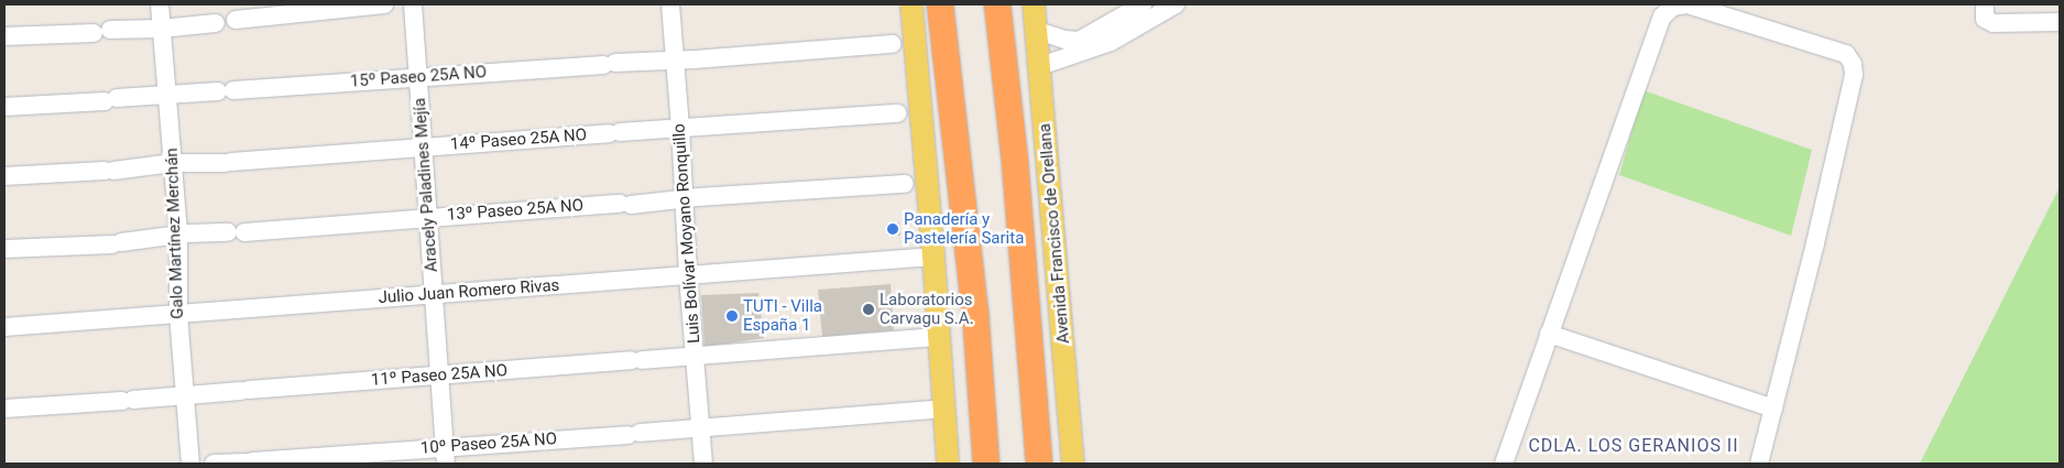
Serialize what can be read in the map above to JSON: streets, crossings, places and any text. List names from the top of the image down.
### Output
{
  "streets": {
    "highway": ["Avenida Francisco de Orellana"],
    "street": [
      "15º Paseo 25A NO",
      "14º Paseo 25A NO",
      "Aracely Paladines Mejía",
      "13º Paseo 25A NO",
      "Galo Martínez Merchán",
      "Luis Bolívar Moyano Ronquillo",
      "Julio Juan Romero Rivas",
      "11º Paseo 25A NO",
      "10º Paseo 25A NO"
    ]
  },
  "crossings": [
    ["15º Paseo 25A NO", "Aracely Paladines Mejía"],
    ["15º Paseo 25A NO", "Galo Martínez Merchán"],
    ["15º Paseo 25A NO", "Luis Bolívar Moyano Ronquillo"],
    ["14º Paseo 25A NO", "Aracely Paladines Mejía"],
    ["14º Paseo 25A NO", "Galo Martínez Merchán"],
    ["14º Paseo 25A NO", "Luis Bolívar Moyano Ronquillo"],
    ["Aracely Paladines Mejía", "13º Paseo 25A NO"],
    ["Aracely Paladines Mejía", "Julio Juan Romero Rivas"],
    ["Aracely Paladines Mejía", "11º Paseo 25A NO"],
    ["Aracely Paladines Mejía", "10º Paseo 25A NO"],
    ["13º Paseo 25A NO", "Galo Martínez Merchán"],
    ["13º Paseo 25A NO", "Luis Bolívar Moyano Ronquillo"],
    ["Galo Martínez Merchán", "Julio Juan Romero Rivas"],
    ["Galo Martínez Merchán", "11º Paseo 25A NO"],
    ["Luis Bolívar Moyano Ronquillo", "Julio Juan Romero Rivas"],
    ["Luis Bolívar Moyano Ronquillo", "11º Paseo 25A NO"],
    ["Luis Bolívar Moyano Ronquillo", "10º Paseo 25A NO"]
  ],
  "districts": ["CDLA. LOS GERANIOS II"],
  "places": ["Panadería y Pastelería Sarita", "Laboratorios Carvagu S.A.", "TUTI - Villa España 1"]
}
